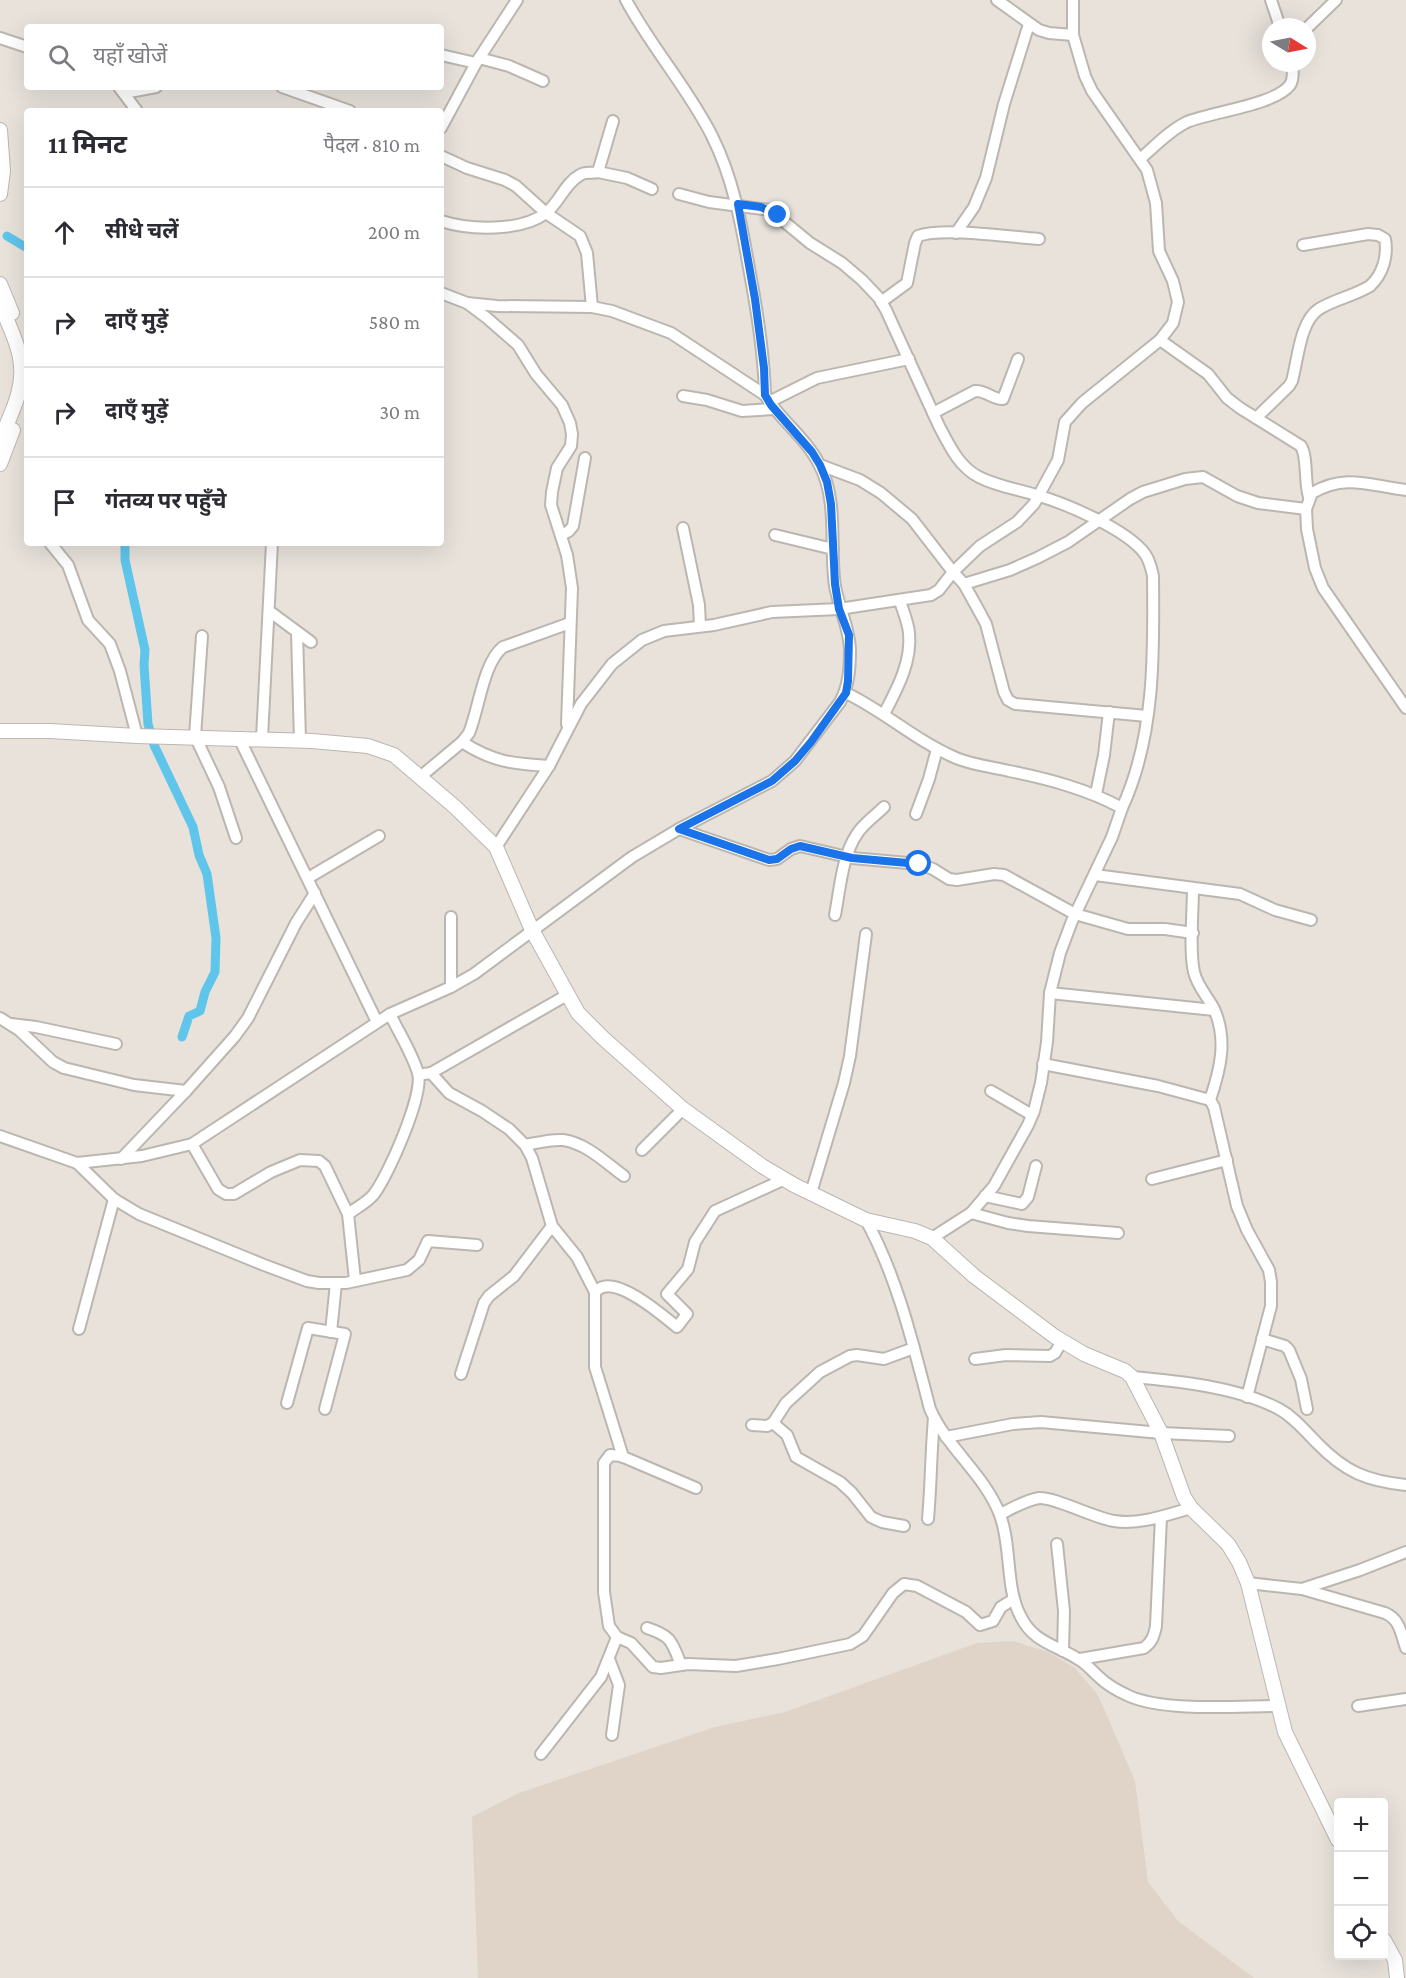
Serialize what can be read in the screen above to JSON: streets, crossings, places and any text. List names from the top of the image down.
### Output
{
  "north": "right",
  "page": {
    "search": "यहाँ खोजें",
    "heading": ["11 मिनट", "पैदल · 810 m"],
    "list": [
      ["सीधे चलें", "200 m"],
      ["दाएँ मुड़ें", "580 m"],
      ["दाएँ मुड़ें", "30 m"],
      "गंतव्य पर पहुँचे"
    ],
    "map_buttons": ["+", "−"]
  }
}
